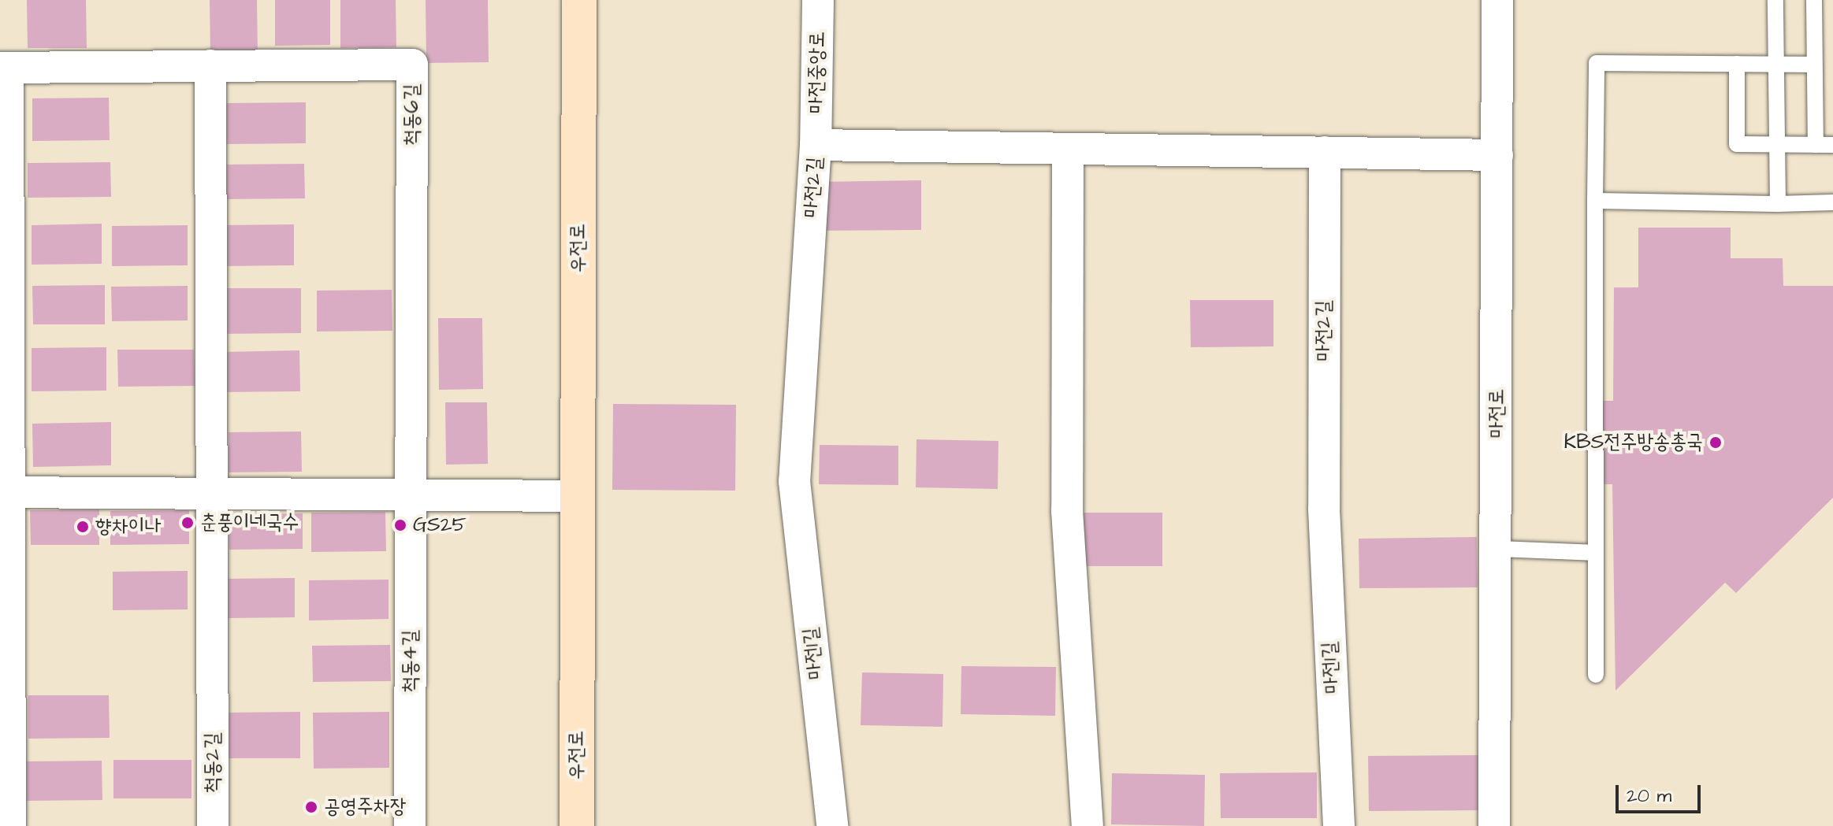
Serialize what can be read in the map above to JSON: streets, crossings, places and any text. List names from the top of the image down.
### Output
{
  "streets": {
    "street": [
      "마전중앙로",
      "척동6길",
      "마전2길",
      "우전로",
      "마전로",
      "마전1길",
      "척동4길",
      "척동2길"
    ]
  },
  "crossings": [
    ["마전중앙로", "마전2길"],
    ["척동6길", "척동4길"],
    ["마전2길", "마전로"],
    ["마전2길", "마전1길"]
  ],
  "places": [
    "KBS전주방송총국",
    "춘풍이네국수",
    "GS25",
    "향차이나",
    "공영주차장"
  ],
  "scale_bar": "20 m"
}
